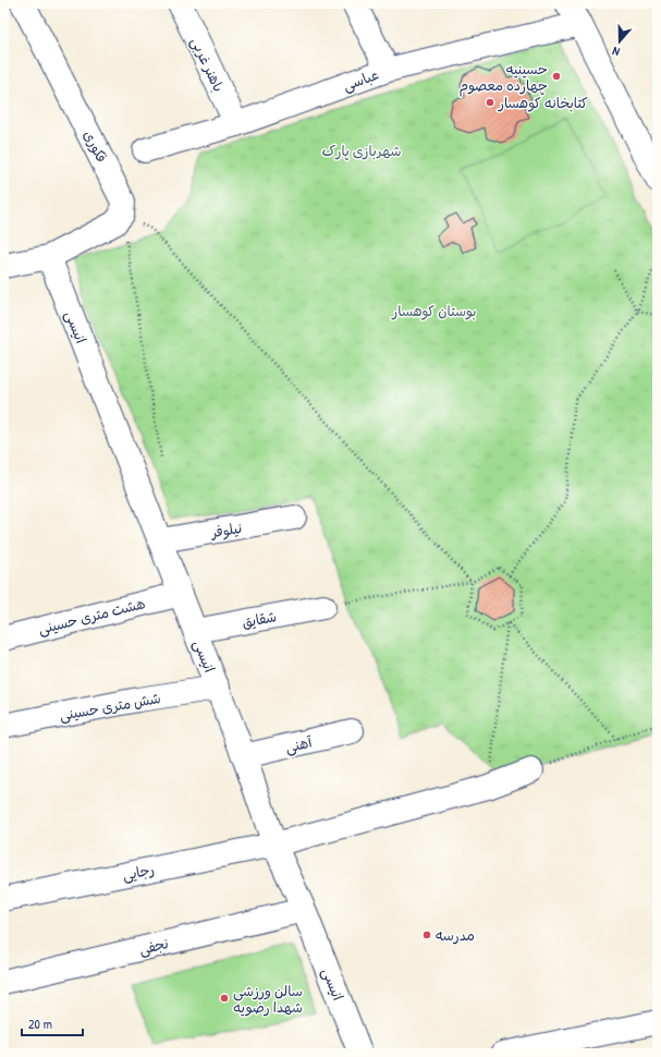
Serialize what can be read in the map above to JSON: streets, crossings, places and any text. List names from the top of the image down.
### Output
{
  "streets": {
    "street": [
      "باهنر غربی",
      "عباسی",
      "فکوری",
      "انیسی",
      "نیلوفر",
      "هشت متری حسینی",
      "شقایق",
      "شش متری حسینی",
      "آهنی",
      "رجایی",
      "نجفی"
    ]
  },
  "crossings": [
    ["باهنر غربی", "عباسی"],
    ["انیسی", "نیلوفر"],
    ["انیسی", "هشت متری حسینی"],
    ["انیسی", "شقایق"],
    ["انیسی", "شش متری حسینی"],
    ["انیسی", "آهنی"],
    ["انیسی", "رجایی"],
    ["انیسی", "نجفی"]
  ],
  "parks": ["شهربازی پارک", "بوستان کوهسار"],
  "places": [
    "حسینیه چهارده معصوم",
    "کتابخانه کوهسار",
    "مدرسه",
    "سالن ورزشی شهدا رضویه"
  ],
  "scale_bar": "20 m",
  "north": "bottom"
}
